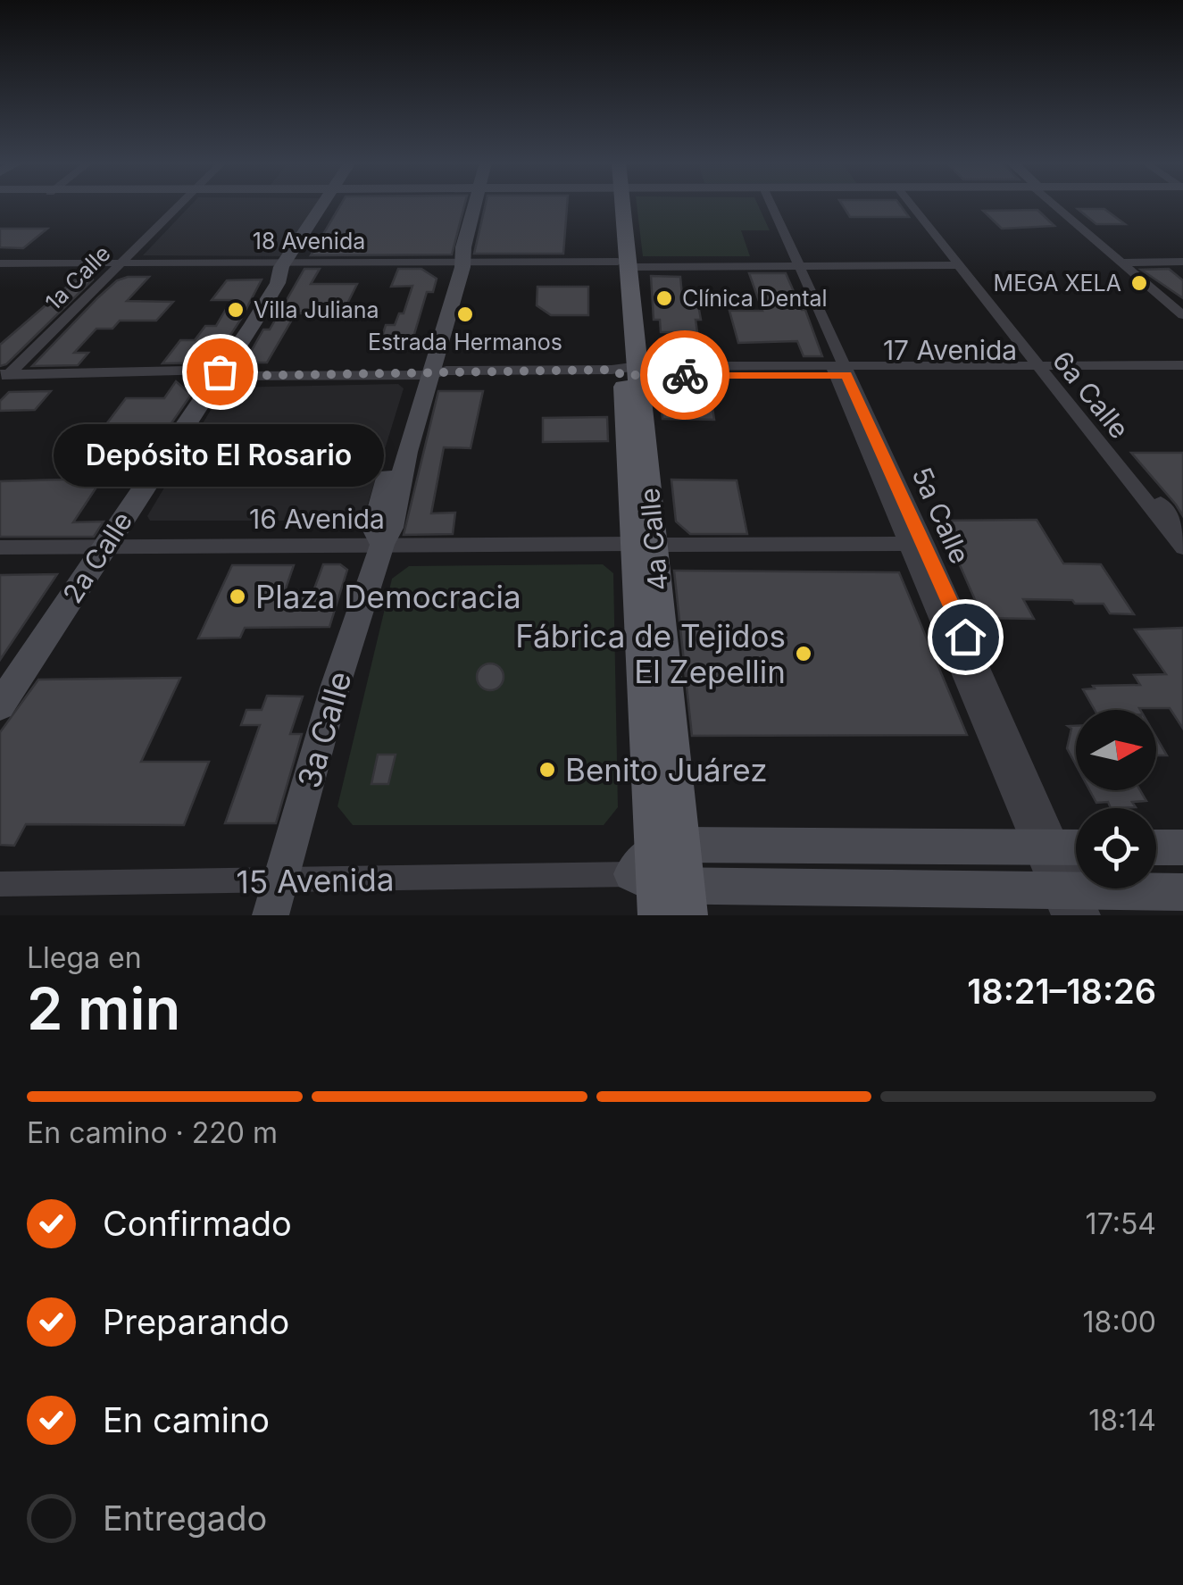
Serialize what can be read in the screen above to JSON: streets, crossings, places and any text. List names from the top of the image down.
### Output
{
  "streets": {
    "main road": ["4a Calle"],
    "street": [
      "18 Avenida",
      "1a Calle",
      "17 Avenida",
      "6a Calle",
      "5a Calle",
      "16 Avenida",
      "2a Calle",
      "3a Calle",
      "15 Avenida"
    ]
  },
  "crossings": [
    ["18 Avenida", "1a Calle"],
    ["18 Avenida", "6a Calle"],
    ["18 Avenida", "5a Calle"],
    ["18 Avenida", "4a Calle"],
    ["18 Avenida", "2a Calle"],
    ["18 Avenida", "3a Calle"],
    ["1a Calle", "17 Avenida"],
    ["17 Avenida", "6a Calle"],
    ["17 Avenida", "5a Calle"],
    ["17 Avenida", "4a Calle"],
    ["17 Avenida", "2a Calle"],
    ["17 Avenida", "3a Calle"],
    ["5a Calle", "16 Avenida"],
    ["5a Calle", "15 Avenida"],
    ["16 Avenida", "4a Calle"],
    ["16 Avenida", "2a Calle"],
    ["16 Avenida", "3a Calle"],
    ["4a Calle", "15 Avenida"],
    ["3a Calle", "15 Avenida"]
  ],
  "places": [
    "MEGA XELA",
    "Clínica Dental",
    "Villa Juliana",
    "Estrada Hermanos",
    "Depósito El Rosario",
    "Plaza Democracia",
    "Fábrica de Tejidos El Zepellin",
    "Benito Juárez"
  ],
  "north": "right",
  "page": {
    "bubble": "Depósito El Rosario",
    "heading": ["2 min", "Llega en", "18:21–18:26"],
    "bar": "En camino · 220 m",
    "list": [
      ["Confirmado", "17:54"],
      ["Preparando", "18:00"],
      ["En camino", "18:14"],
      "Entregado"
    ]
  }
}
